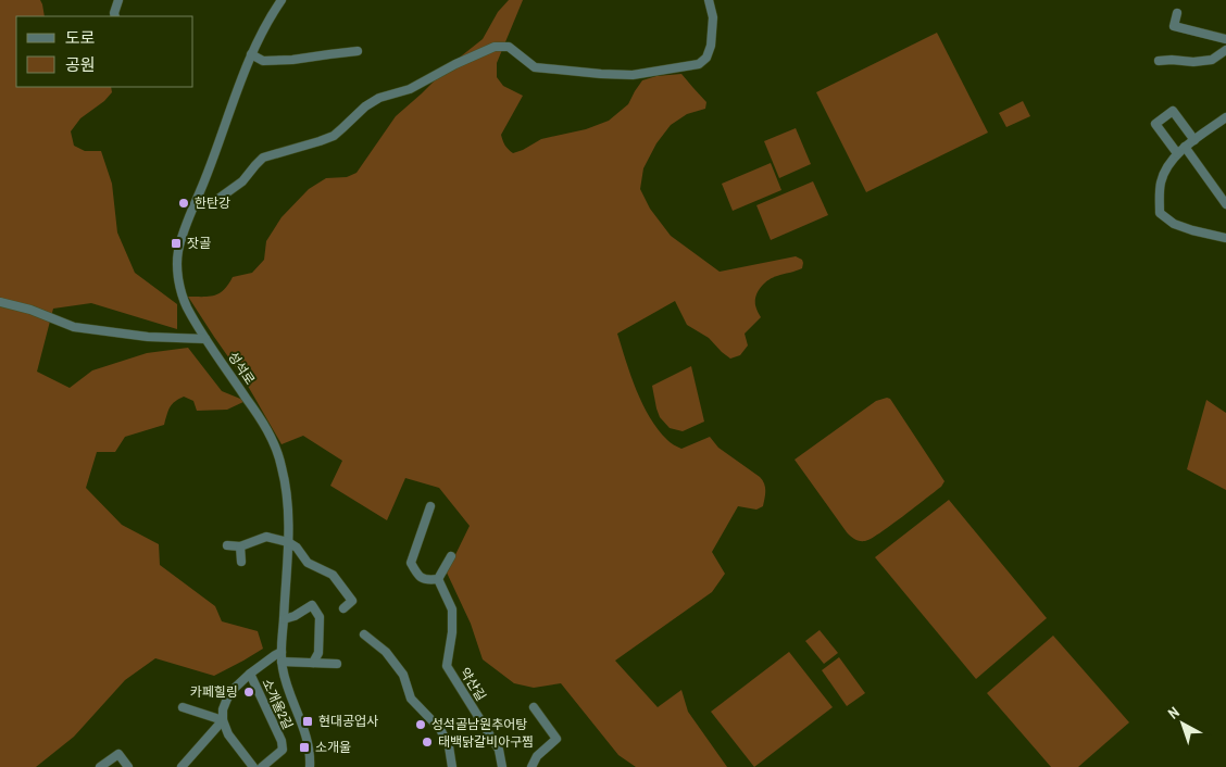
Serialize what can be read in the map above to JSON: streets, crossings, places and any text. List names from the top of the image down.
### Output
{
  "streets": {
    "street": ["성석로", "약산길", "소개울2길"]
  },
  "places": {
    "other": [
      "한탄강",
      "카페힐링",
      "성석골남원추어탕",
      "태백닭갈비아구찜"
    ],
    "transit": ["잣골", "현대공업사", "소개울"]
  },
  "legend": ["도로", "공원"],
  "north": "top left"
}
